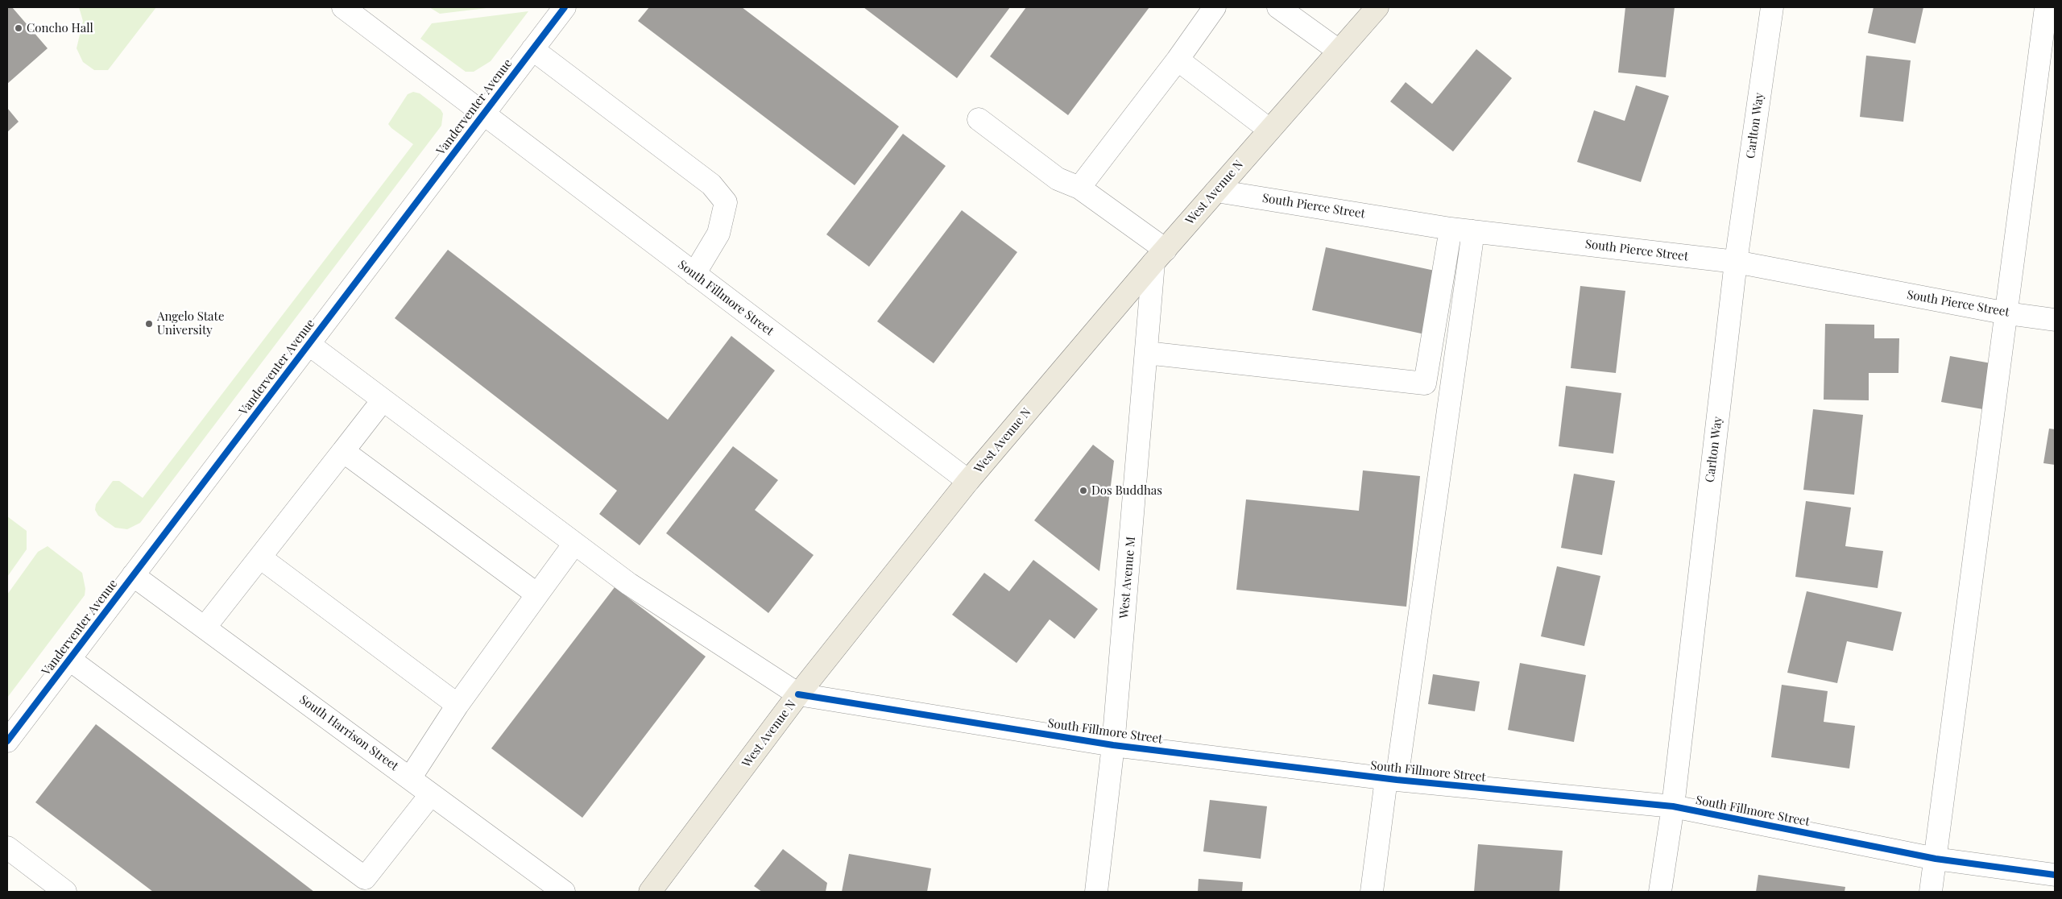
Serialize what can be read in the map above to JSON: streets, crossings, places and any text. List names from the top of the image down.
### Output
{
  "streets": {
    "main road": ["West Avenue N"],
    "street": [
      "Vanderventer Avenue",
      "Carlton Way",
      "South Pierce Street",
      "South Fillmore Street",
      "West Avenue M",
      "South Harrison Street"
    ]
  },
  "crossings": [
    ["Vanderventer Avenue", "South Fillmore Street"],
    ["Vanderventer Avenue", "South Harrison Street"],
    ["Carlton Way", "South Pierce Street"],
    ["Carlton Way", "South Fillmore Street"],
    ["West Avenue N", "South Pierce Street"],
    ["West Avenue N", "South Fillmore Street"],
    ["West Avenue N", "West Avenue M"],
    ["South Fillmore Street", "West Avenue M"]
  ],
  "places": ["Concho Hall", "Angelo State University", "Dos Buddhas"]
}
